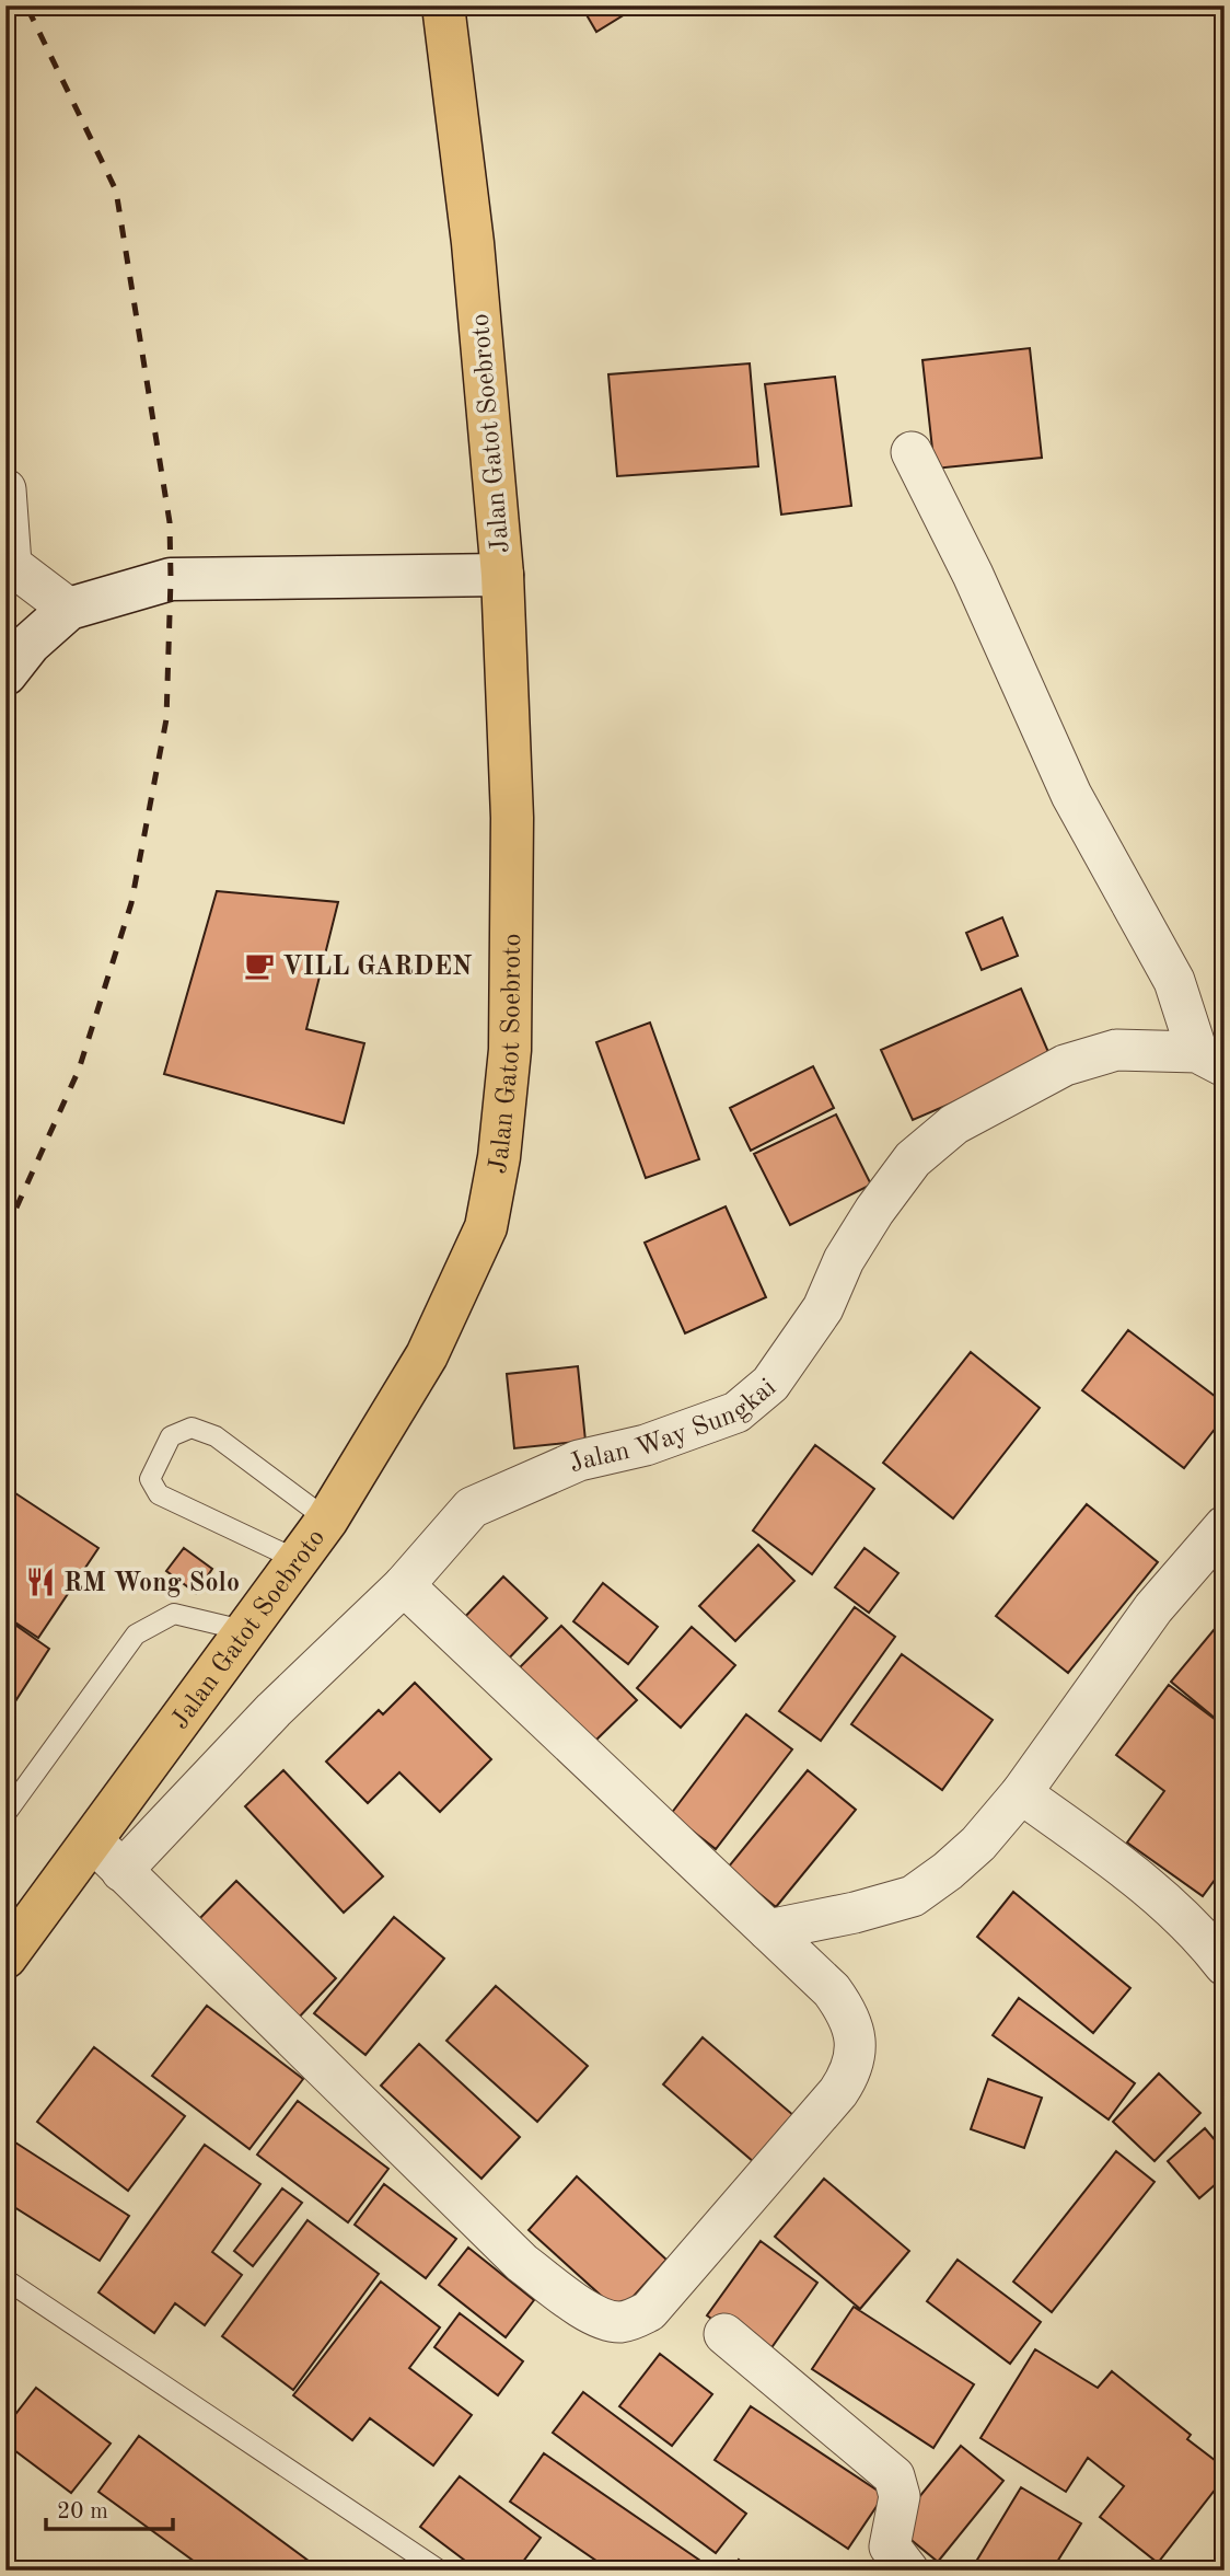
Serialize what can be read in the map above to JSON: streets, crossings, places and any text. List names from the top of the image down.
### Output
{
  "streets": {
    "main road": ["Jalan Gatot Soebroto"],
    "street": ["Jalan Way Sungkai"]
  },
  "places": {
    "cafe": ["VILL GARDEN"],
    "restaurant": ["RM Wong Solo"]
  },
  "scale_bar": "20 m"
}
